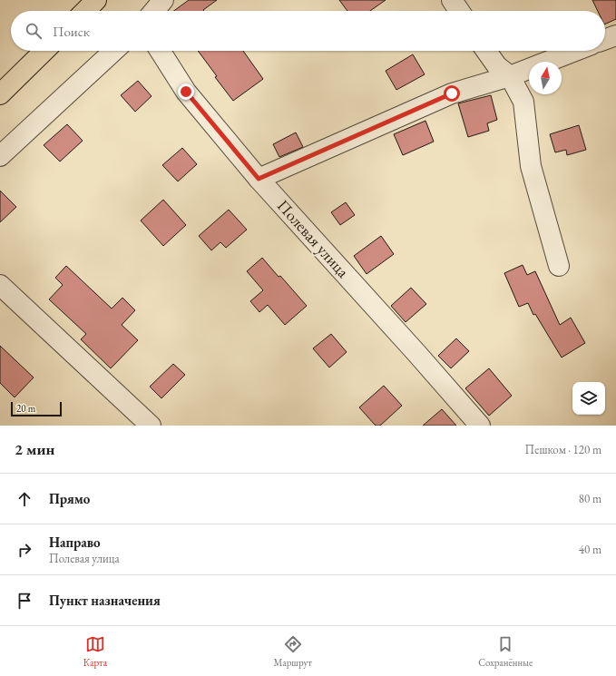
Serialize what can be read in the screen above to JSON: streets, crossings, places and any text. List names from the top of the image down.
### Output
{
  "streets": {
    "street": ["Полевая улица"]
  },
  "scale_bar": "20 m",
  "north": "top",
  "page": {
    "search": "Поиск",
    "scale": "20 m",
    "heading": ["2 мин", "Пешком · 120 m"],
    "list": [
      ["Прямо", "80 m"],
      ["Направо", "Полевая улица", "40 m"],
      "Пункт назначения"
    ],
    "nav": ["Карта", "Маршрут", "Сохранённые"]
  }
}
